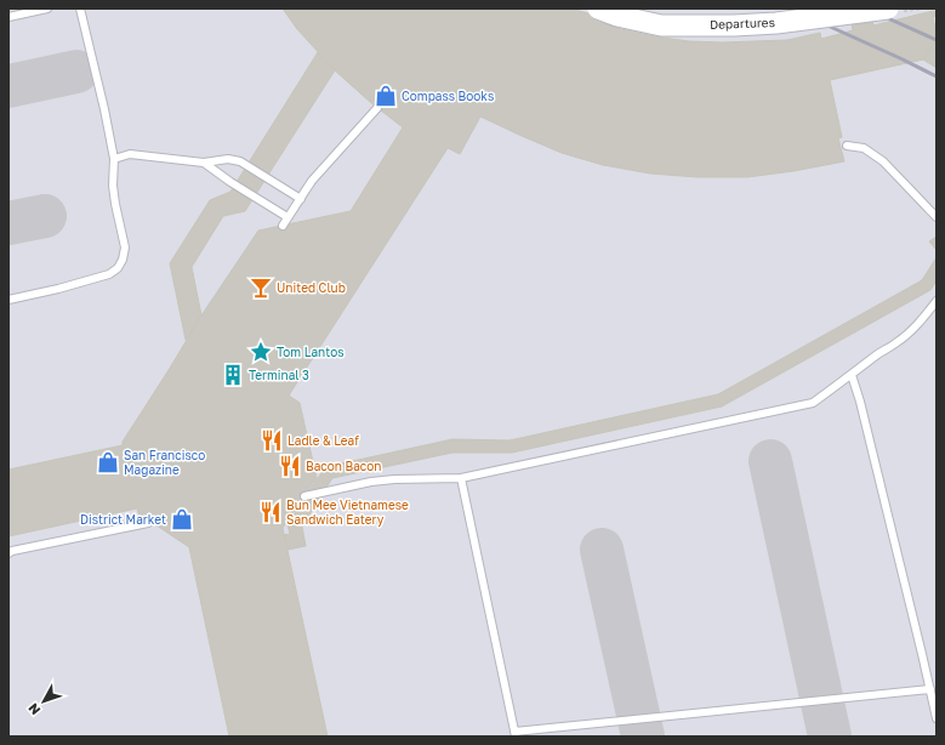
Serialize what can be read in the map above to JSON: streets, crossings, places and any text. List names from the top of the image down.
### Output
{
  "streets": {
    "main road": ["Departures"]
  },
  "places": {
    "shop": ["Compass Books", "San Francisco Magazine", "District Market"],
    "bar": ["United Club"],
    "place": ["Tom Lantos"],
    "building": ["Terminal 3"],
    "restaurant": ["Ladle & Leaf", "Bacon Bacon", "Bun Mee Vietnamese Sandwich Eatery"]
  },
  "north": "bottom left"
}
